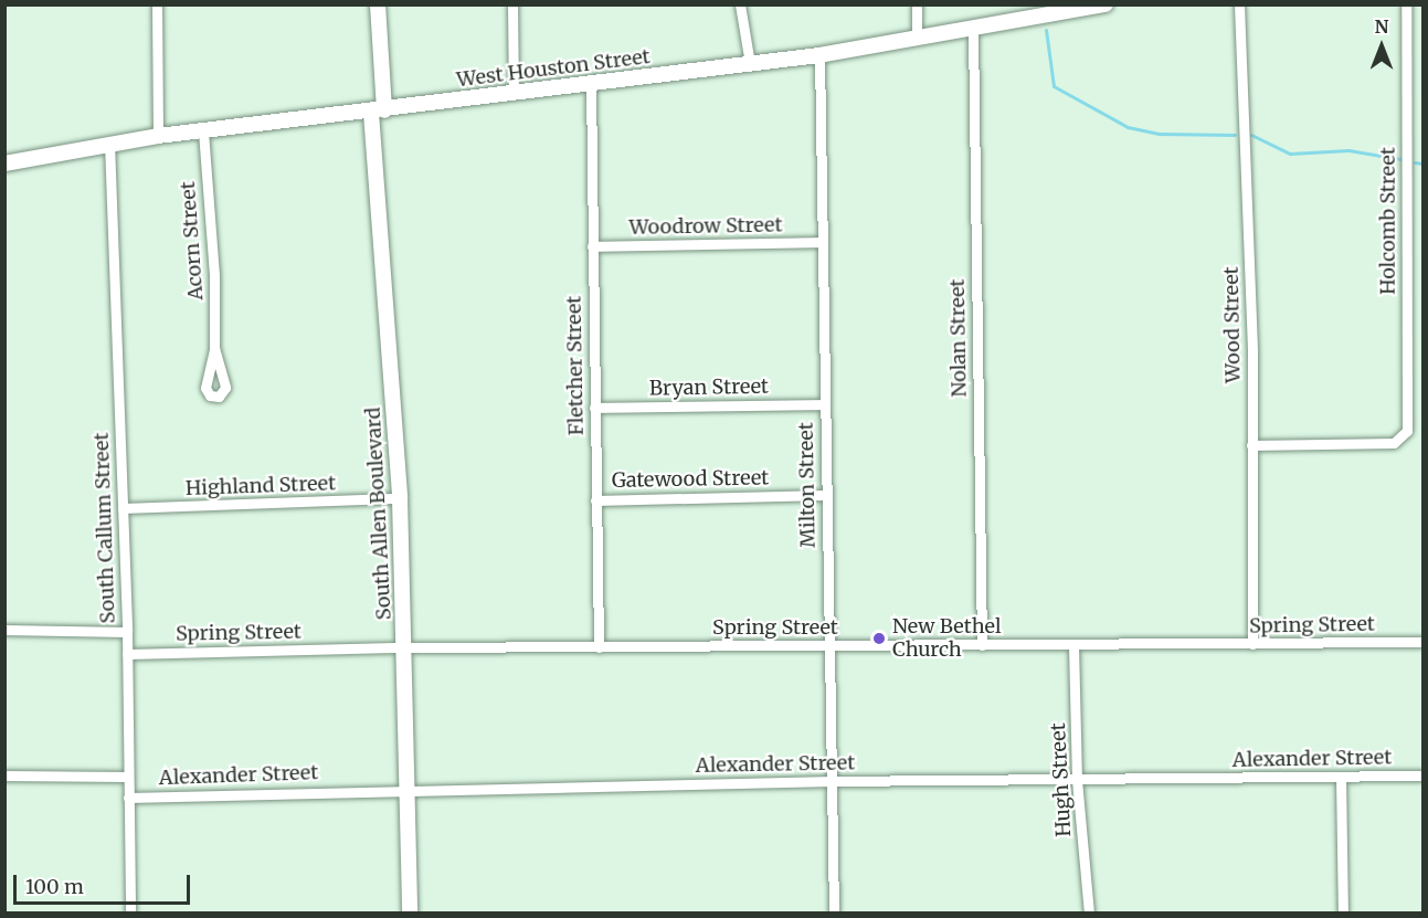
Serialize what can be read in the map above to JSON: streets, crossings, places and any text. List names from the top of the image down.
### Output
{
  "streets": {
    "main road": ["West Houston Street", "South Allen Boulevard"],
    "street": [
      "Holcomb Street",
      "Woodrow Street",
      "Acorn Street",
      "Wood Street",
      "Nolan Street",
      "Fletcher Street",
      "Bryan Street",
      "Gatewood Street",
      "Milton Street",
      "Highland Street",
      "South Callum Street",
      "Spring Street",
      "Alexander Street",
      "Hugh Street"
    ]
  },
  "crossings": [
    ["West Houston Street", "Acorn Street"],
    ["West Houston Street", "Nolan Street"],
    ["West Houston Street", "Fletcher Street"],
    ["West Houston Street", "Milton Street"],
    ["West Houston Street", "South Allen Boulevard"],
    ["West Houston Street", "South Callum Street"],
    ["Holcomb Street", "Wood Street"],
    ["Woodrow Street", "Fletcher Street"],
    ["Woodrow Street", "Milton Street"],
    ["Wood Street", "Spring Street"],
    ["Nolan Street", "Spring Street"],
    ["Fletcher Street", "Bryan Street"],
    ["Fletcher Street", "Gatewood Street"],
    ["Fletcher Street", "Spring Street"],
    ["Bryan Street", "Milton Street"],
    ["Gatewood Street", "Milton Street"],
    ["Milton Street", "Spring Street"],
    ["Milton Street", "Alexander Street"],
    ["Highland Street", "South Allen Boulevard"],
    ["Highland Street", "South Callum Street"],
    ["South Allen Boulevard", "Spring Street"],
    ["South Allen Boulevard", "Alexander Street"],
    ["South Callum Street", "Spring Street"],
    ["South Callum Street", "Alexander Street"],
    ["Spring Street", "Hugh Street"],
    ["Alexander Street", "Hugh Street"]
  ],
  "places": ["New Bethel Church"],
  "scale_bar": "100 m",
  "north": "top"
}
